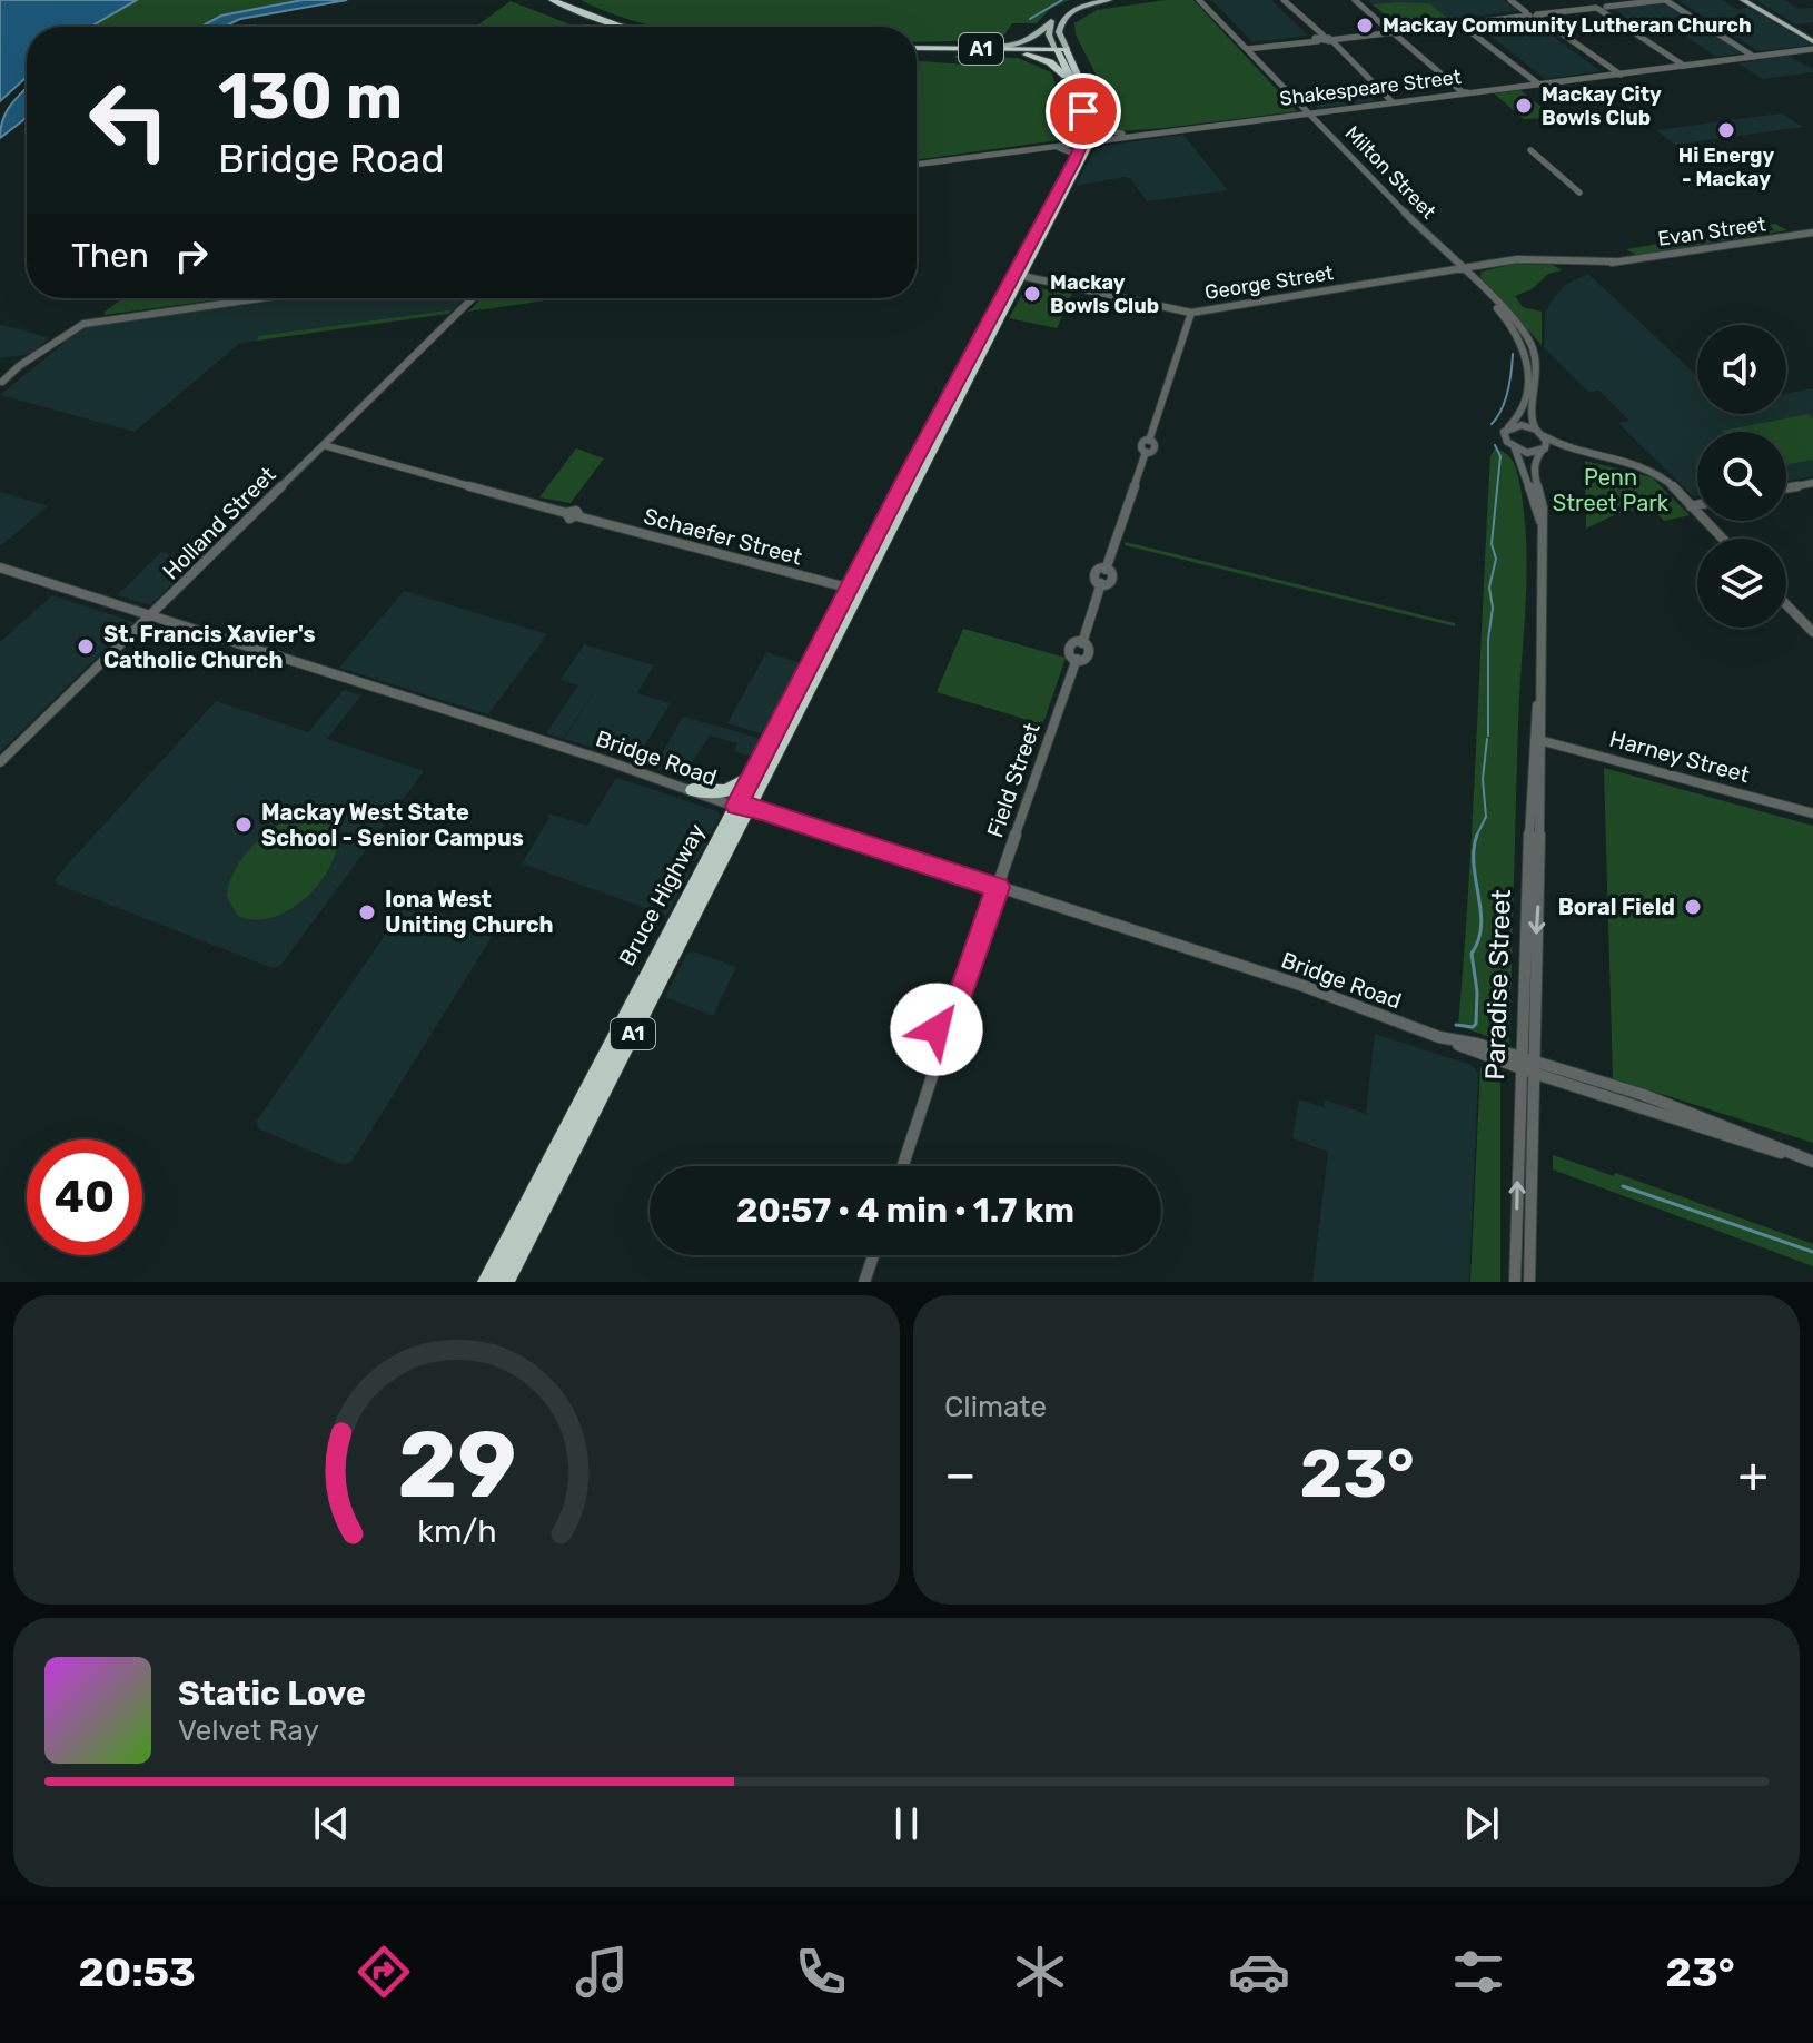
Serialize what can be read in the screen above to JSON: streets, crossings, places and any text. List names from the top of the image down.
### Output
{
  "streets": {
    "highway": ["A1", "Bruce Highway"],
    "street": [
      "Shakespeare Street",
      "Milton Street",
      "Evan Street",
      "George Street",
      "Holland Street",
      "Schaefer Street",
      "Harney Street",
      "Bridge Road",
      "Field Street",
      "Paradise Street"
    ]
  },
  "crossings": [
    ["A1", "Bruce Highway"],
    ["Shakespeare Street", "Milton Street"],
    ["Shakespeare Street", "Bruce Highway"],
    ["Milton Street", "George Street"],
    ["Milton Street", "Paradise Street"],
    ["Evan Street", "George Street"],
    ["George Street", "Field Street"],
    ["George Street", "Bruce Highway"],
    ["Holland Street", "Schaefer Street"],
    ["Holland Street", "Bridge Road"],
    ["Schaefer Street", "Bruce Highway"],
    ["Harney Street", "Paradise Street"],
    ["Bridge Road", "Field Street"],
    ["Bridge Road", "Bruce Highway"],
    ["Bridge Road", "Paradise Street"]
  ],
  "parks": ["Penn Street Park"],
  "places": [
    "Mackay Community Lutheran Church",
    "Mackay City Bowls Club",
    "Hi Energy - Mackay",
    "Mackay Bowls Club",
    "St. Francis Xavier's Catholic Church",
    "Mackay West State School - Senior Campus",
    "Boral Field",
    "Iona West Uniting Church"
  ],
  "page": {
    "turn": ["130 m", "Bridge Road"],
    "then": "Then",
    "limit": "40",
    "trip": "20:57 · 4 min · 1.7 km",
    "tile": "Climate",
    "heat": ["−", "23°", "+"],
    "song": ["Static Love", "Velvet Ray"],
    "tabs": ["20:53", "23°"],
    "gauge": ["29", "km/h"]
  }
}
